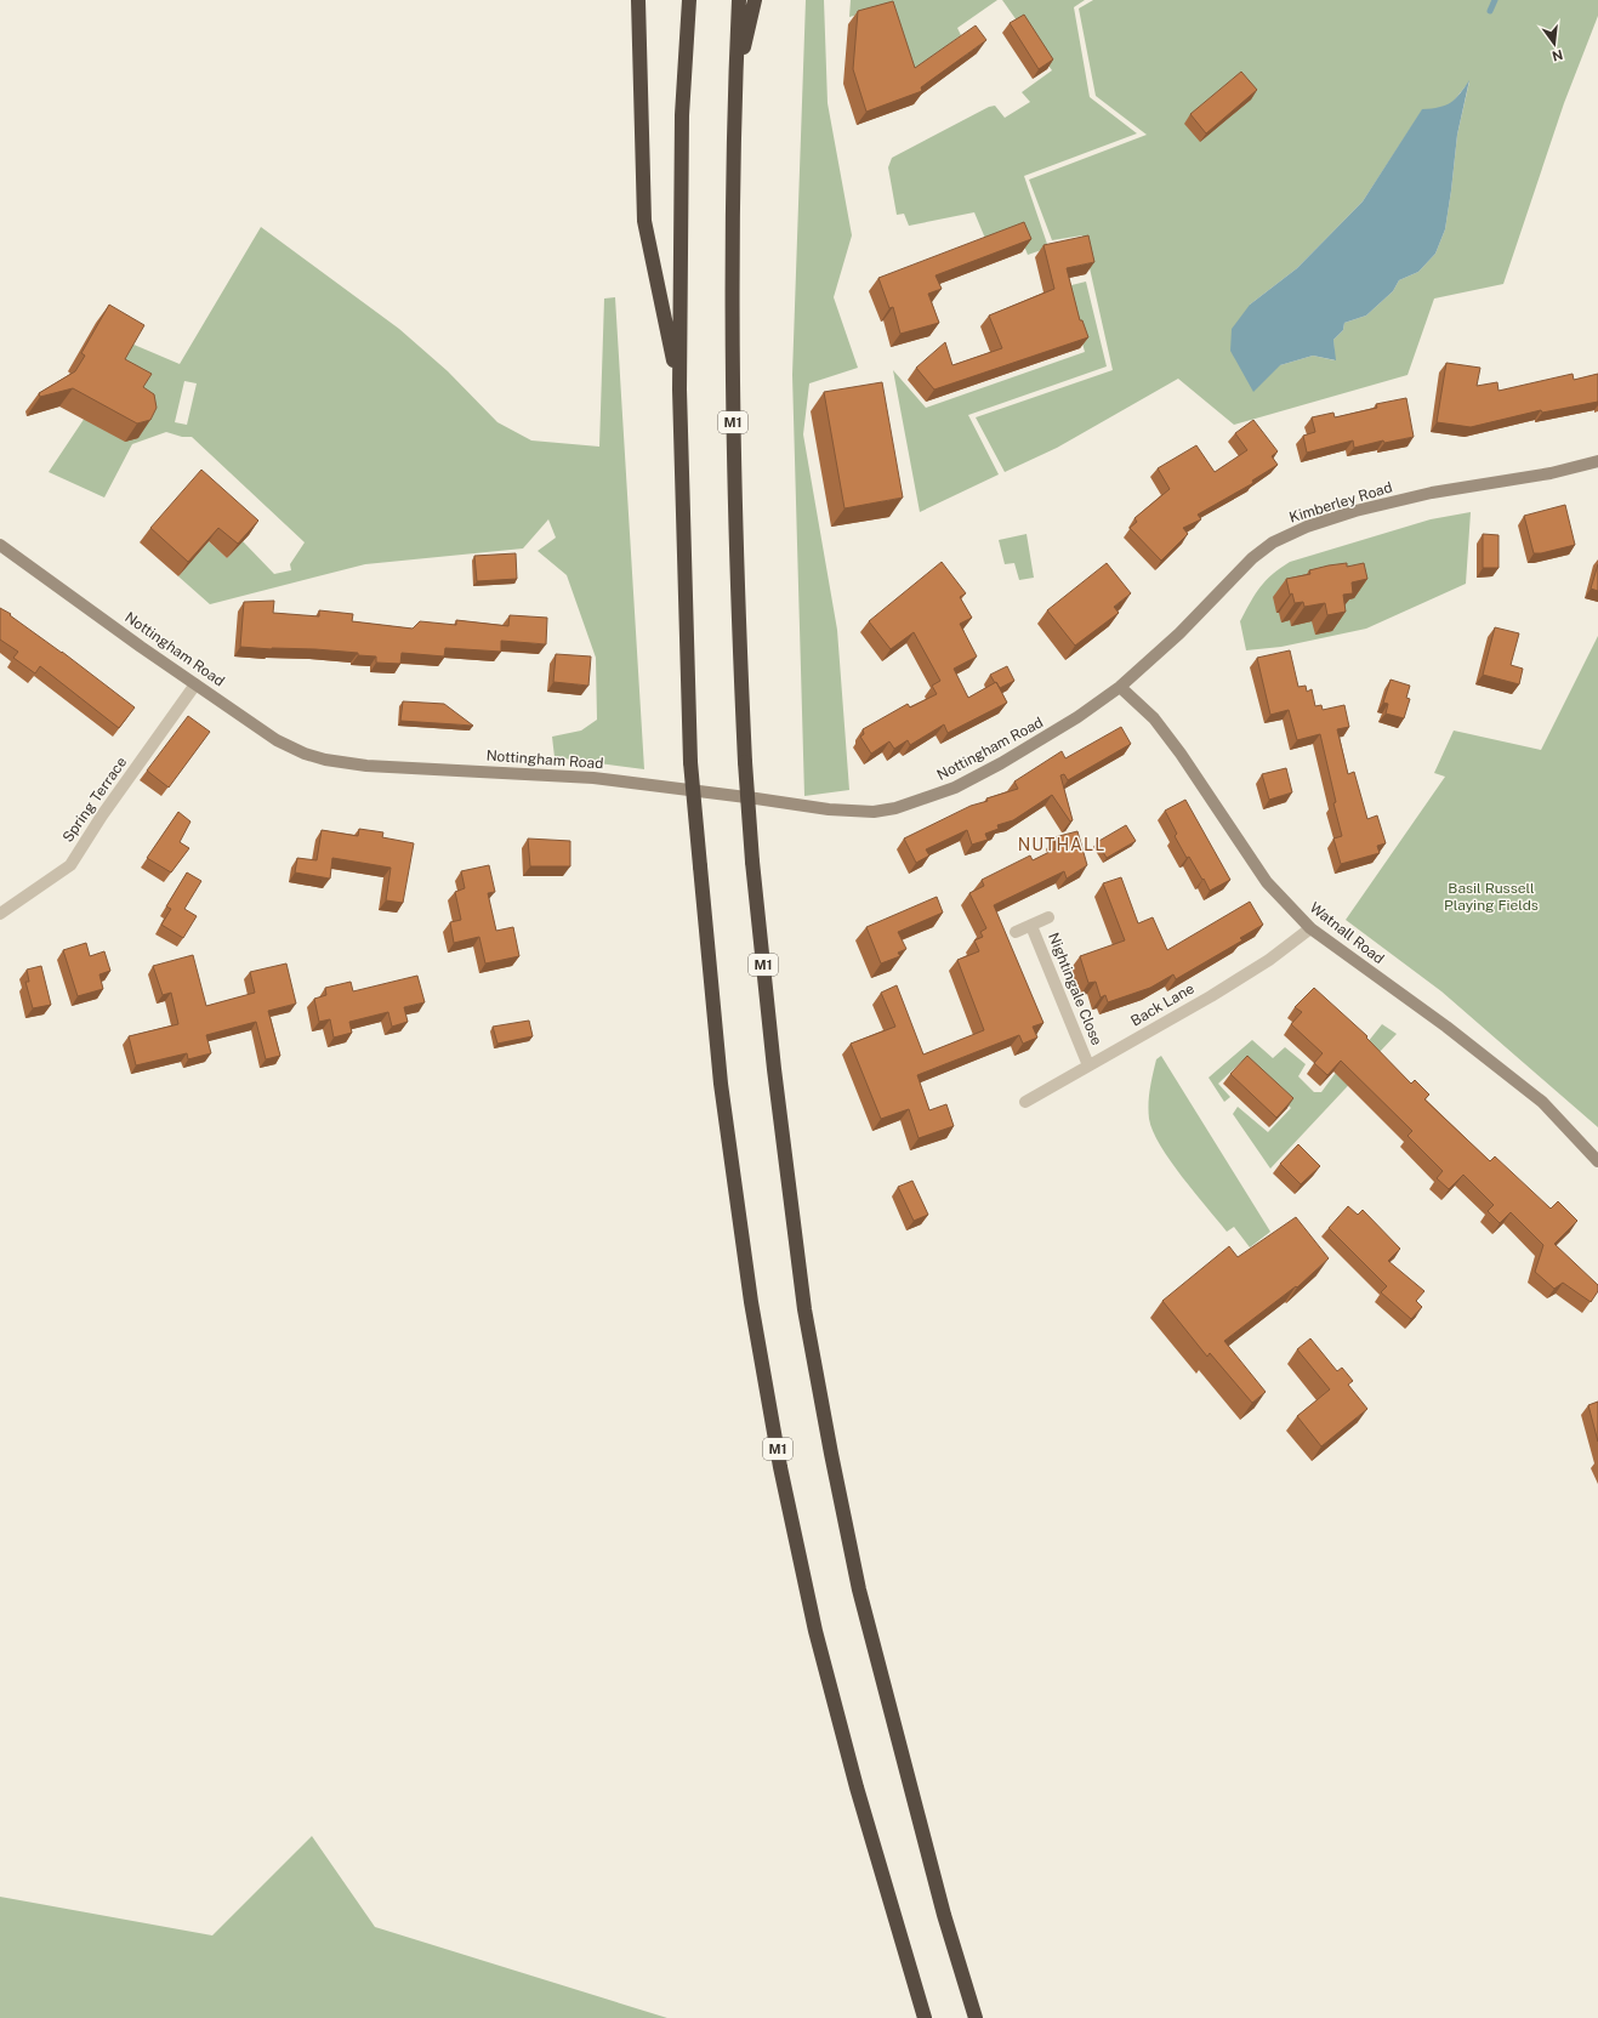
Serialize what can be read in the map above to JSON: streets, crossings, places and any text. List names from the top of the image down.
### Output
{
  "streets": {
    "highway": ["M1"],
    "main road": ["Kimberley Road", "Nottingham Road", "Watnall Road"],
    "street": ["Spring Terrace", "Nightingale Close", "Back Lane"]
  },
  "crossings": [
    ["Kimberley Road", "Nottingham Road"],
    ["Kimberley Road", "Watnall Road"],
    ["Nottingham Road", "Spring Terrace"],
    ["Nottingham Road", "Watnall Road"],
    ["Watnall Road", "Back Lane"],
    ["Nightingale Close", "Back Lane"]
  ],
  "districts": ["NUTHALL"],
  "parks": ["Basil Russell Playing Fields"],
  "north": "bottom"
}
